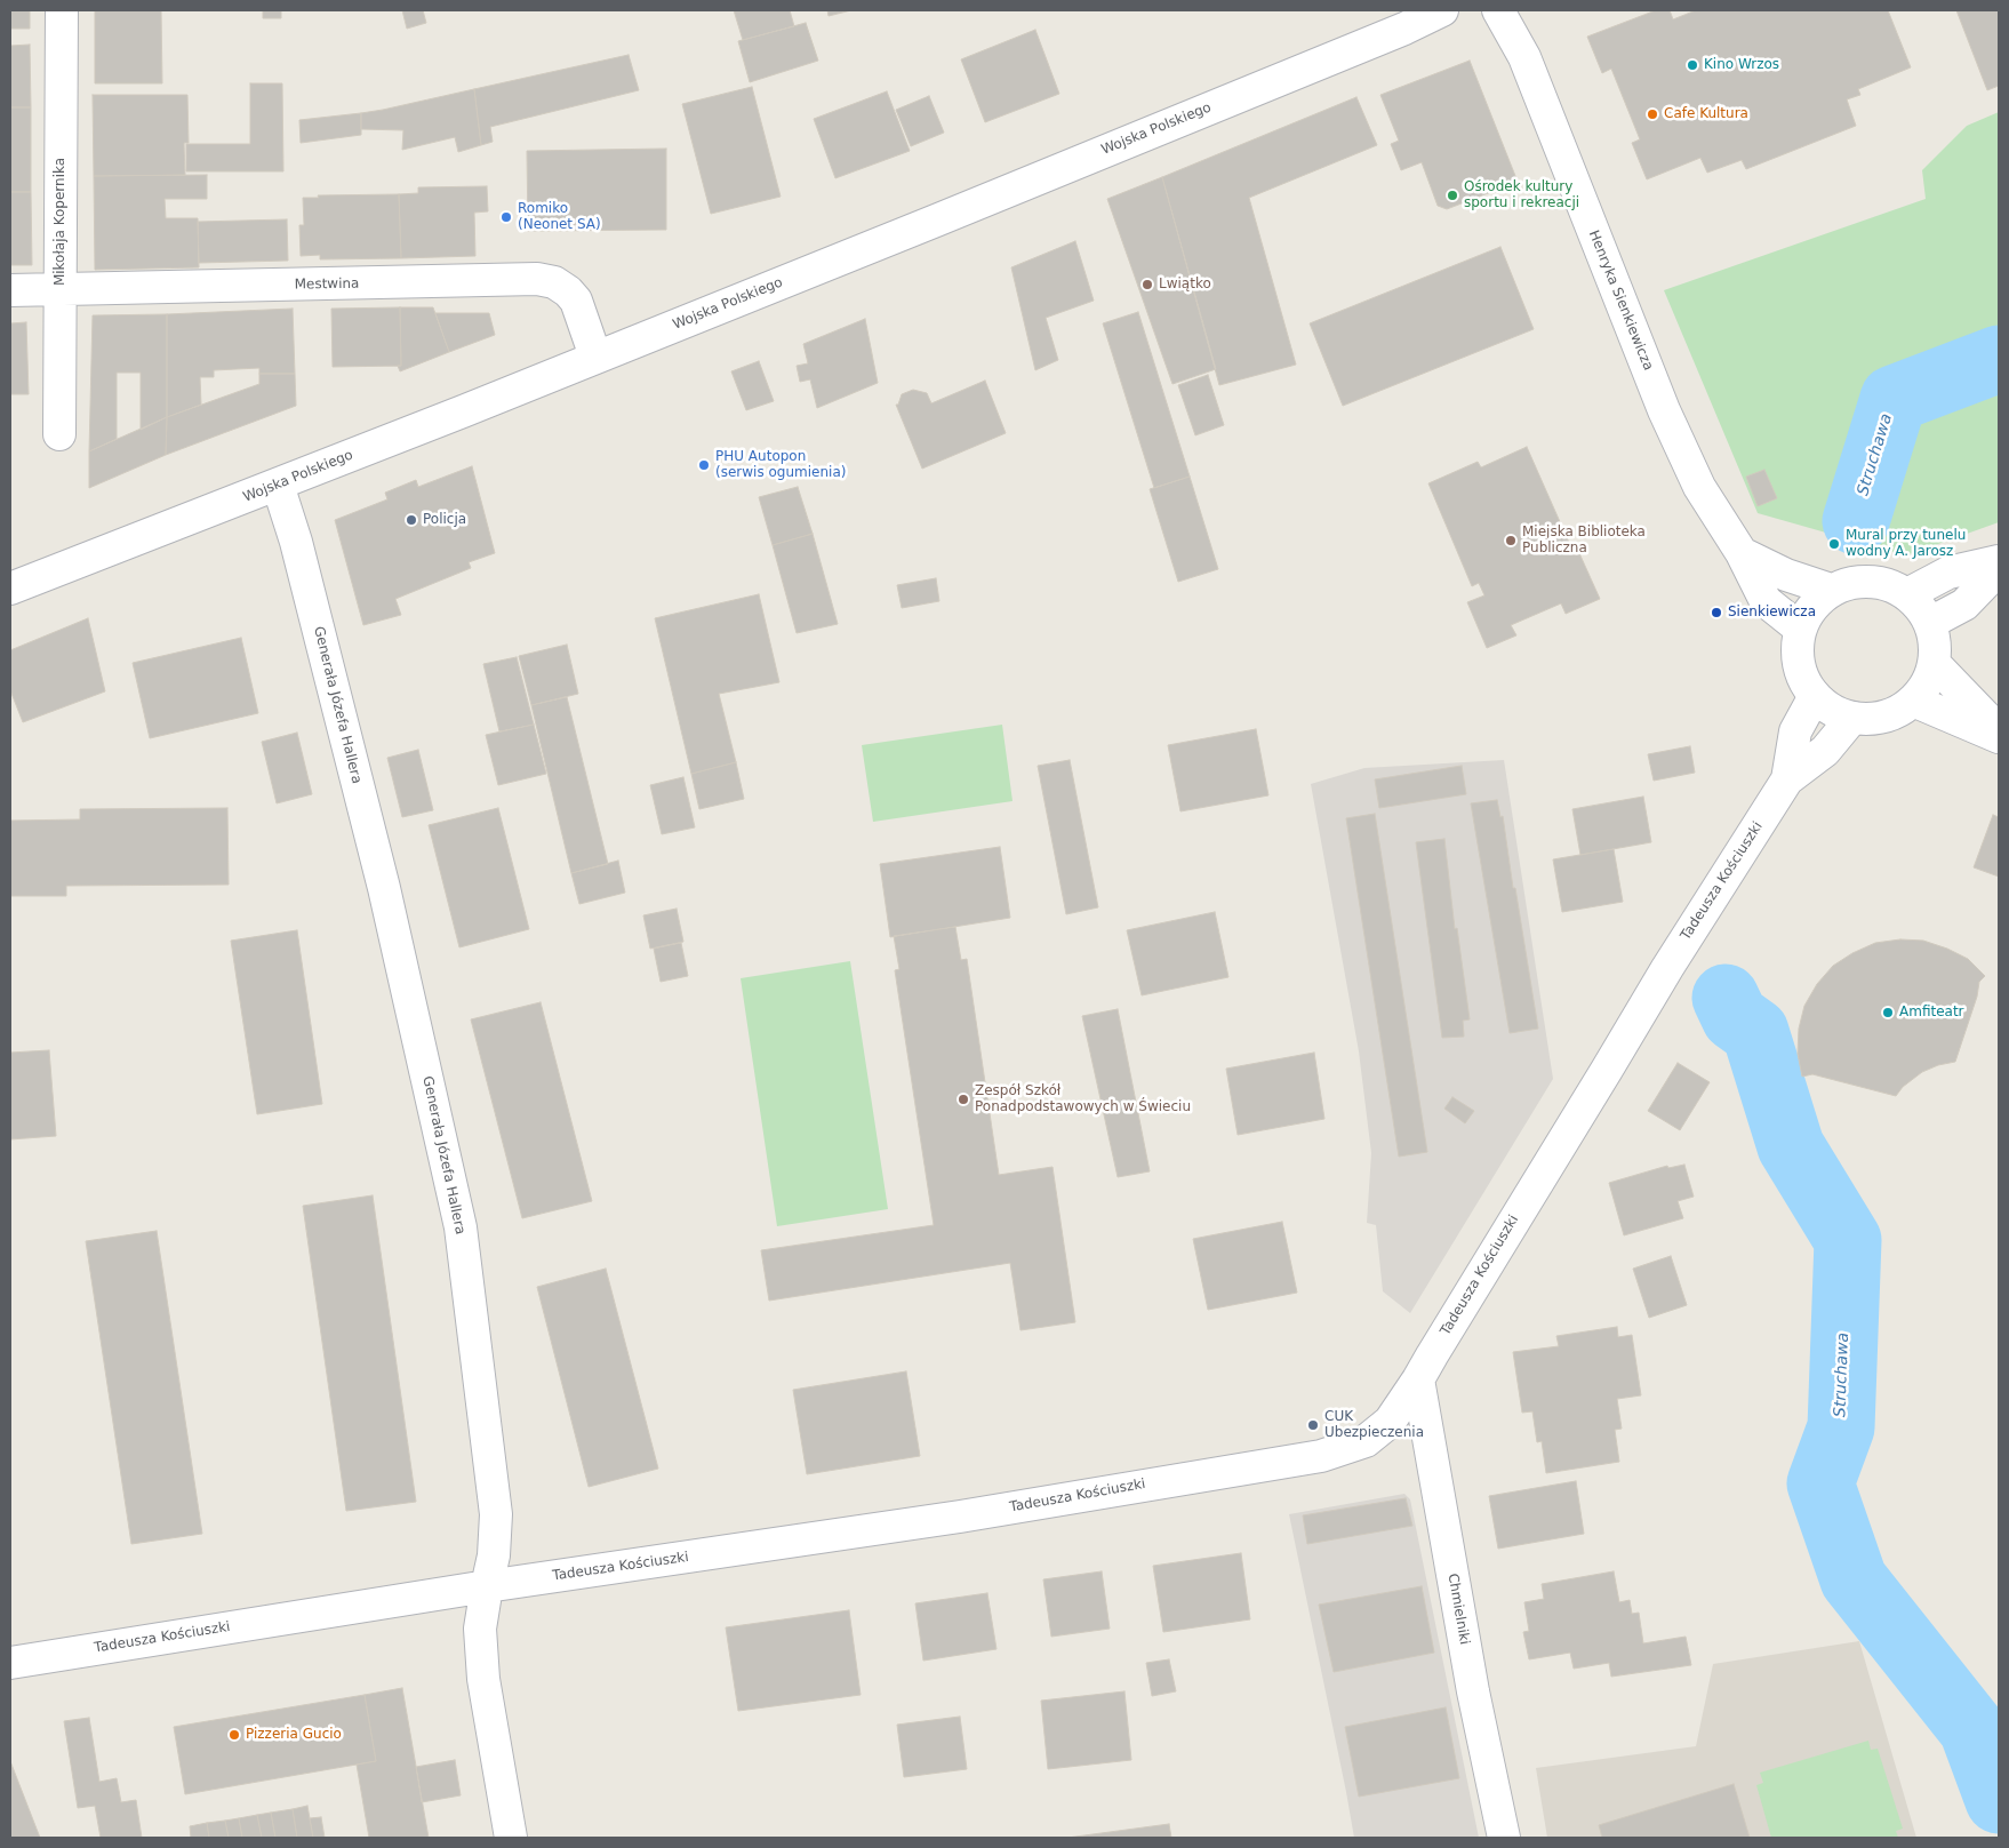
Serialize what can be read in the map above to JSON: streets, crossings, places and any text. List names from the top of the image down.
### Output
{
  "streets": {
    "street": [
      "Wojska Polskiego",
      "Mikołaja Kopernika",
      "Mestwina",
      "Henryka Sienkiewicza",
      "Generała Józefa Hallera",
      "Tadeusza Kościuszki",
      "Chmielniki"
    ]
  },
  "crossings": [
    ["Wojska Polskiego", "Mestwina"],
    ["Wojska Polskiego", "Generała Józefa Hallera"],
    ["Mikołaja Kopernika", "Mestwina"],
    ["Henryka Sienkiewicza", "Tadeusza Kościuszki"],
    ["Generała Józefa Hallera", "Tadeusza Kościuszki"],
    ["Tadeusza Kościuszki", "Chmielniki"]
  ],
  "water": ["Struchawa"],
  "places": [
    "Kino Wrzos",
    "Cafe Kultura",
    "Ośrodek kultury sportu i rekreacji",
    "Romiko (Neonet SA)",
    "Lwiątko",
    "PHU Autopon (serwis ogumienia)",
    "Policja",
    "Miejska Biblioteka Publiczna",
    "Mural przy tunelu wodny A. Jarosz",
    "Sienkiewicza",
    "Amfiteatr",
    "Zespół Szkół Ponadpodstawowych w Świeciu",
    "CUK Ubezpieczenia",
    "Pizzeria Gucio"
  ]
}
